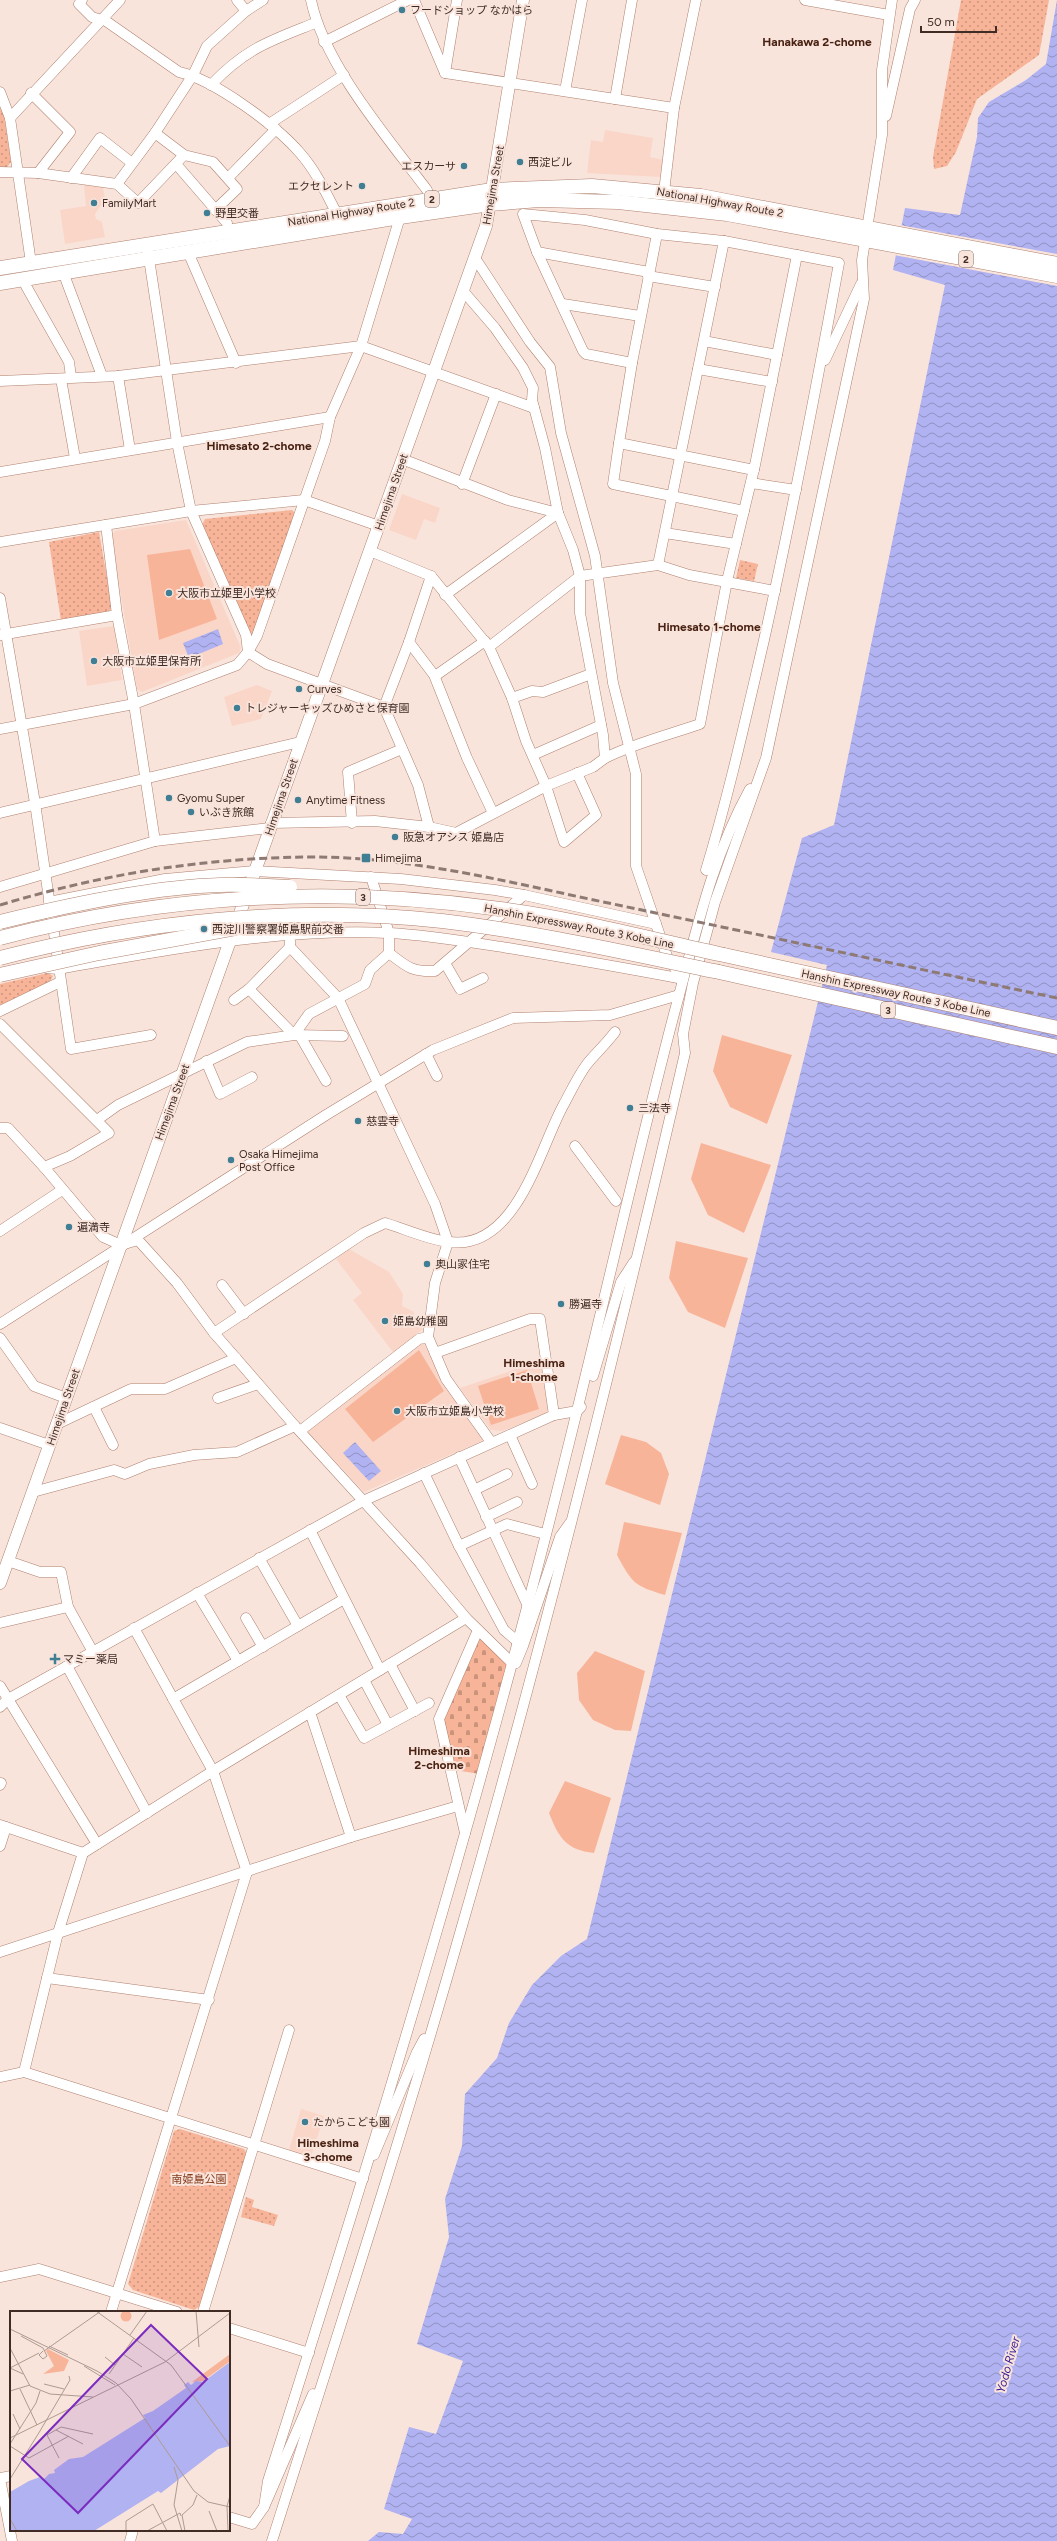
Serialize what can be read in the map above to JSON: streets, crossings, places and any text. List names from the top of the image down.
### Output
{
  "streets": {
    "highway": [
      "2",
      "National Highway Route 2",
      "3",
      "Hanshin Expressway Route 3 Kobe Line"
    ],
    "main road": ["Himejima Street"]
  },
  "crossings": [
    ["Himejima Street", "National Highway Route 2"],
    ["3", "Hanshin Expressway Route 3 Kobe Line"]
  ],
  "districts": [
    "Hanakawa 2-chome",
    "Himesato 2-chome",
    "Himesato 1-chome",
    "Himeshima 1-chome",
    "Himeshima 2-chome",
    "Himeshima 3-chome"
  ],
  "water": ["Yodo River"],
  "parks": ["南姫島公園"],
  "places": {
    "other": [
      "フードショップ なかはら",
      "西淀ビル",
      "エスカーサ",
      "エクセレント",
      "FamilyMart",
      "野里交番",
      "大阪市立姫里小学校",
      "大阪市立姫里保育所",
      "Curves",
      "トレジャーキッズひめさと保育園",
      "Gyomu Super",
      "Anytime Fitness",
      "いぶき旅館",
      "阪急オアシス 姫島店",
      "西淀川警察署姫島駅前交番",
      "三法寺",
      "慈雲寺",
      "Osaka Himejima Post Office",
      "遍満寺",
      "奥山家住宅",
      "勝遍寺",
      "姫島幼稚園",
      "大阪市立姫島小学校",
      "たからこども園"
    ],
    "transit": ["Himejima"],
    "health": ["マミー薬局"]
  },
  "scale_bar": "50 m"
}
